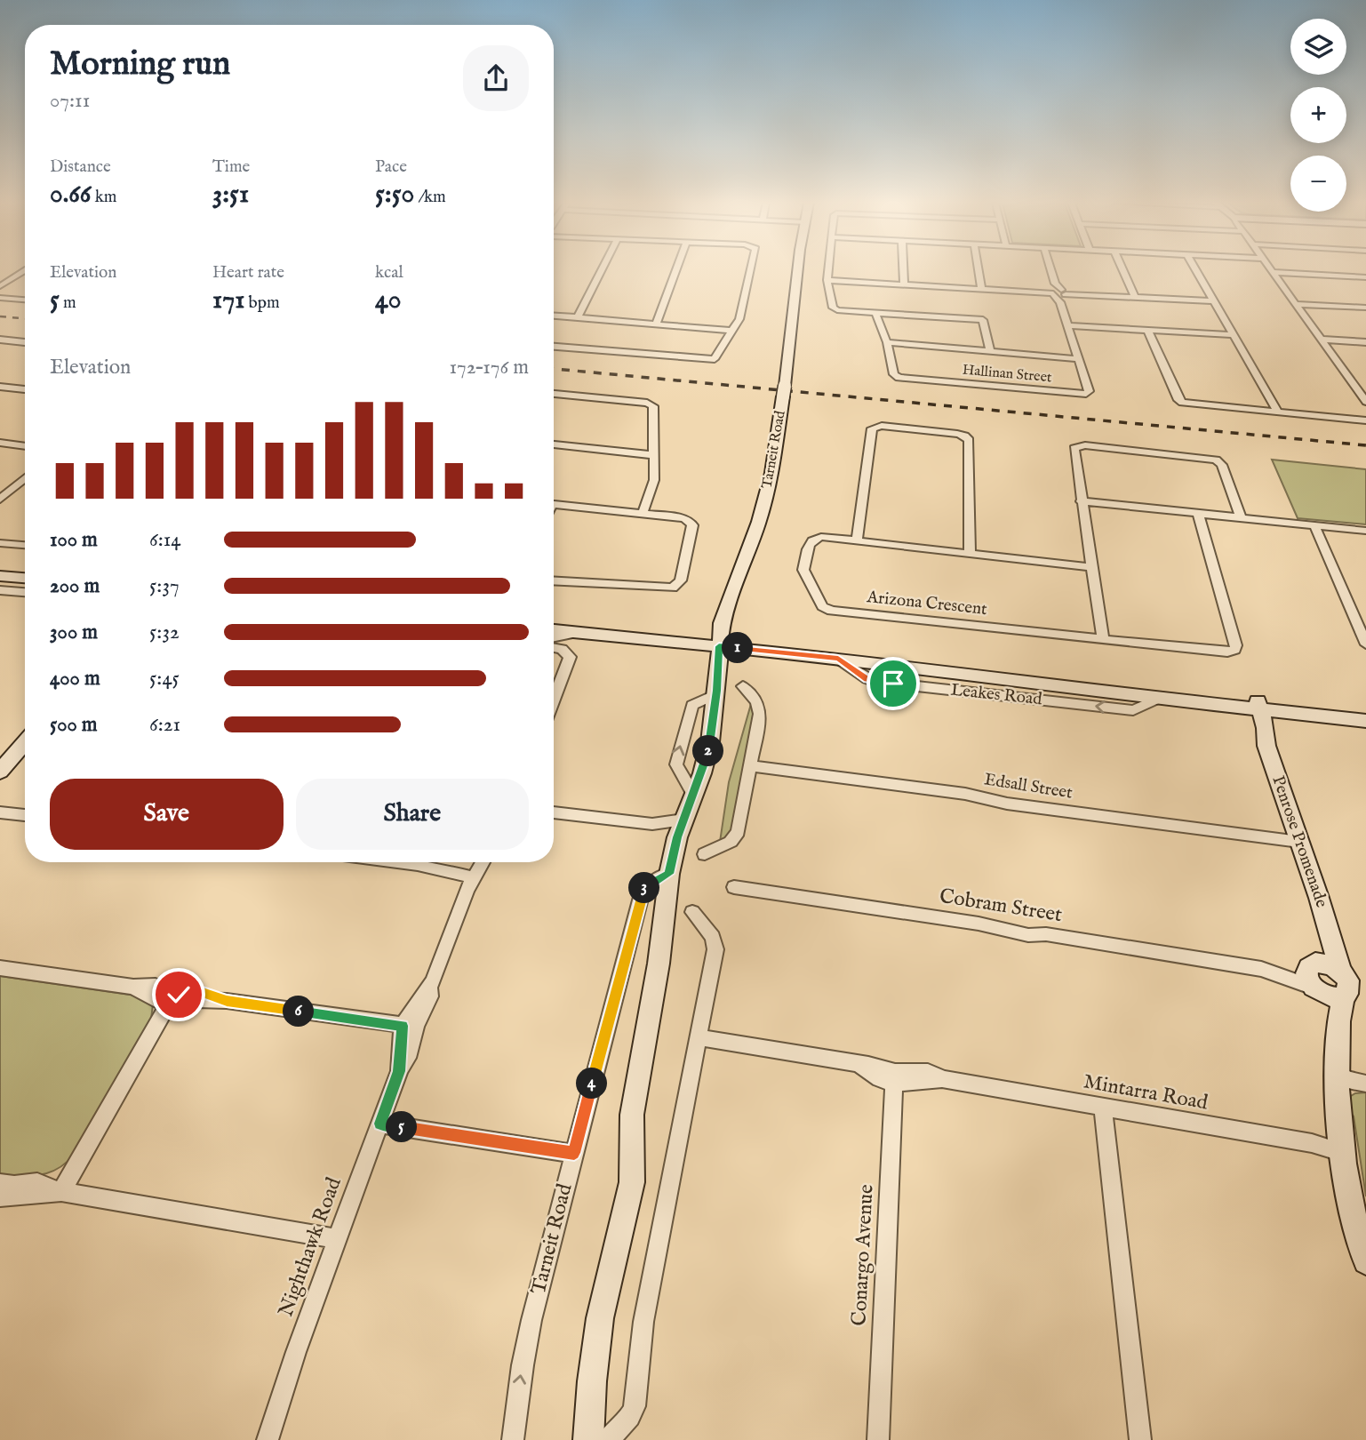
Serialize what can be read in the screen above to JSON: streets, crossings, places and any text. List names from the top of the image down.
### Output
{
  "streets": {
    "street": [
      "Hallinan Street",
      "Tarneit Road",
      "Arizona Crescent",
      "Leakes Road",
      "Edsall Street",
      "Penrose Promenade",
      "Cobram Street",
      "Mintarra Road",
      "Nighthawk Road",
      "Conargo Avenue"
    ]
  },
  "crossings": [
    ["Tarneit Road", "Leakes Road"],
    ["Leakes Road", "Penrose Promenade"],
    ["Edsall Street", "Penrose Promenade"],
    ["Mintarra Road", "Conargo Avenue"]
  ],
  "page": {
    "map_buttons": ["+", "−"],
    "heading": ["Morning run", "07:11"],
    "stats": [
      ["Distance", "0.66 km"],
      ["Time", "3:51"],
      ["Pace", "5:50 /km"],
      ["Elevation", "5 m"],
      ["Heart rate", "171 bpm"],
      ["kcal", "40"]
    ],
    "chart": ["Elevation", "172–176 m"],
    "list": [
      {
        "name": "100 m",
        "note": "6:14"
      },
      {
        "name": "200 m",
        "note": "5:37"
      },
      {
        "name": "300 m",
        "note": "5:32"
      },
      {
        "name": "400 m",
        "note": "5:45"
      },
      {
        "name": "500 m",
        "note": "6:21"
      }
    ],
    "pins": [
      "1",
      "2",
      "3",
      "6",
      "4",
      "5"
    ],
    "buttons": ["Save", "Share"]
  }
}
